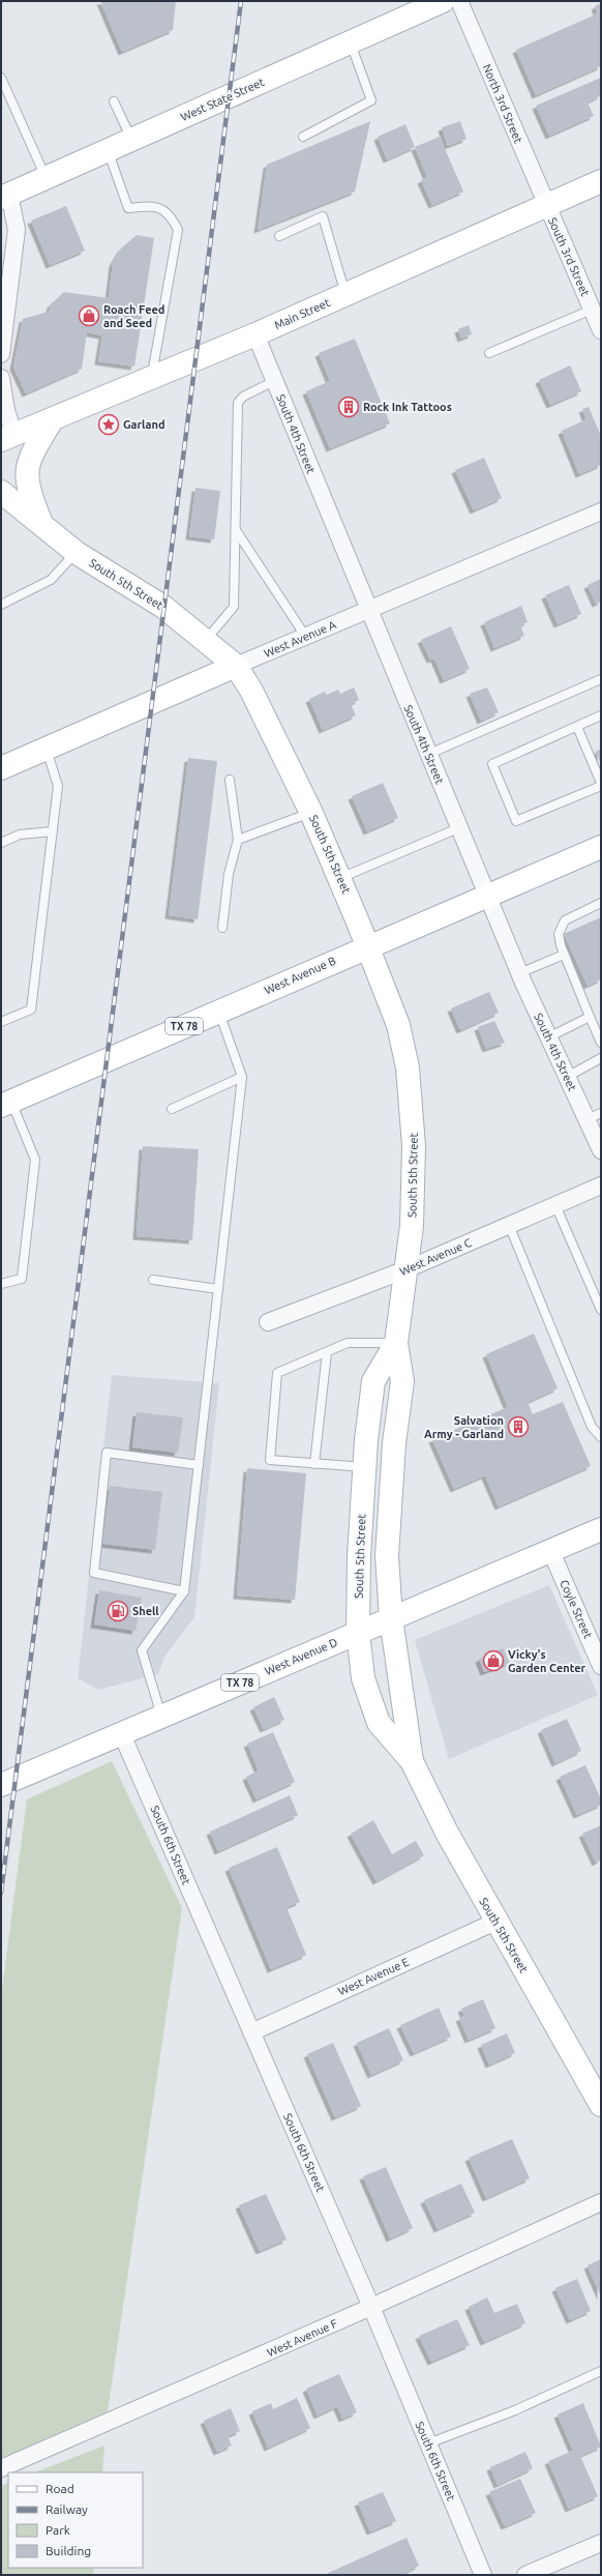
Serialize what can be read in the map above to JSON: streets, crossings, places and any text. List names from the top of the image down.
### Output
{
  "streets": {
    "street": [
      "West State Street",
      "North 3rd Street",
      "South 3rd Street",
      "Main Street",
      "South 4th Street",
      "South 5th Street",
      "West Avenue A",
      "West Avenue B",
      "TX 78",
      "West Avenue C",
      "Coyle Street",
      "West Avenue D",
      "South 6th Street",
      "West Avenue E",
      "West Avenue F"
    ]
  },
  "crossings": [
    ["North 3rd Street", "South 3rd Street"],
    ["North 3rd Street", "Main Street"],
    ["South 3rd Street", "Main Street"],
    ["Main Street", "South 4th Street"],
    ["South 4th Street", "West Avenue A"],
    ["South 4th Street", "West Avenue B"],
    ["South 5th Street", "West Avenue A"],
    ["South 5th Street", "West Avenue B"],
    ["South 5th Street", "West Avenue C"],
    ["South 5th Street", "West Avenue D"],
    ["South 5th Street", "West Avenue E"],
    ["Coyle Street", "West Avenue D"],
    ["West Avenue D", "South 6th Street"],
    ["South 6th Street", "West Avenue E"],
    ["South 6th Street", "West Avenue F"]
  ],
  "places": {
    "shop": ["Roach Feed and Seed", "Vicky's Garden Center"],
    "building": ["Rock Ink Tattoos", "Salvation Army - Garland"],
    "place": ["Garland"],
    "fuel station": ["Shell"]
  },
  "legend": [
    "Road",
    "Railway",
    "Park",
    "Building"
  ]
}
